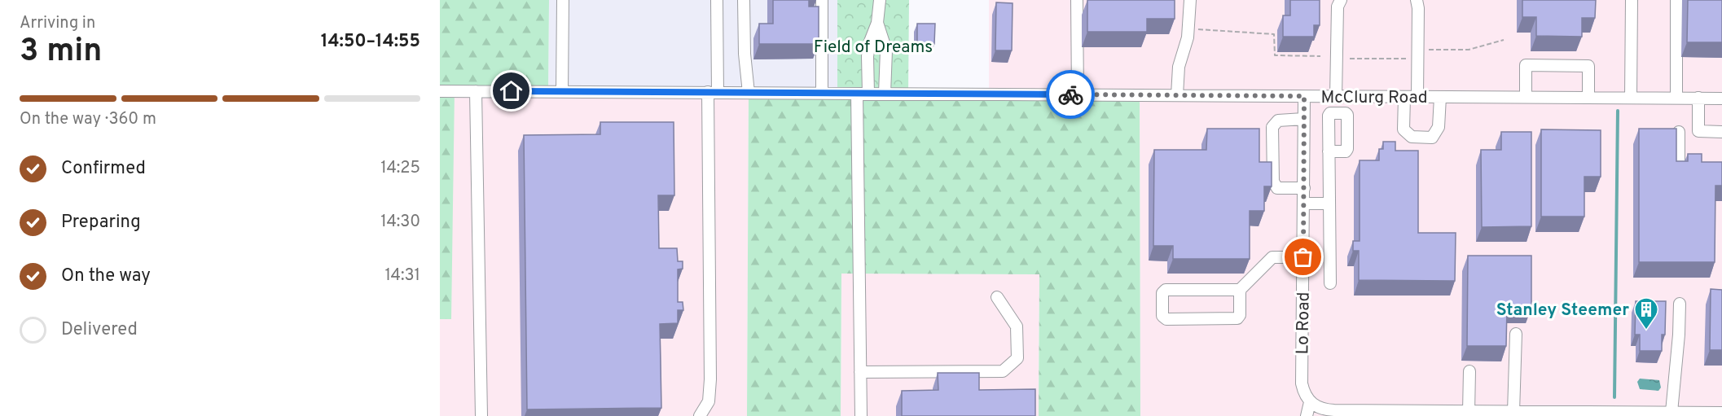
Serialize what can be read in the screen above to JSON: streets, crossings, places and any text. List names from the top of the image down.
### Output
{
  "streets": {
    "street": ["McClurg Road", "Lo Road"]
  },
  "crossings": [
    ["McClurg Road", "Lo Road"]
  ],
  "parks": ["Field of Dreams"],
  "places": {
    "building": ["Stanley Steemer"]
  },
  "page": {
    "heading": ["3 min", "Arriving in", "14:50–14:55"],
    "bar": "On the way · 360 m",
    "list": [
      ["Confirmed", "14:25"],
      ["Preparing", "14:30"],
      ["On the way", "14:31"],
      "Delivered"
    ]
  }
}
